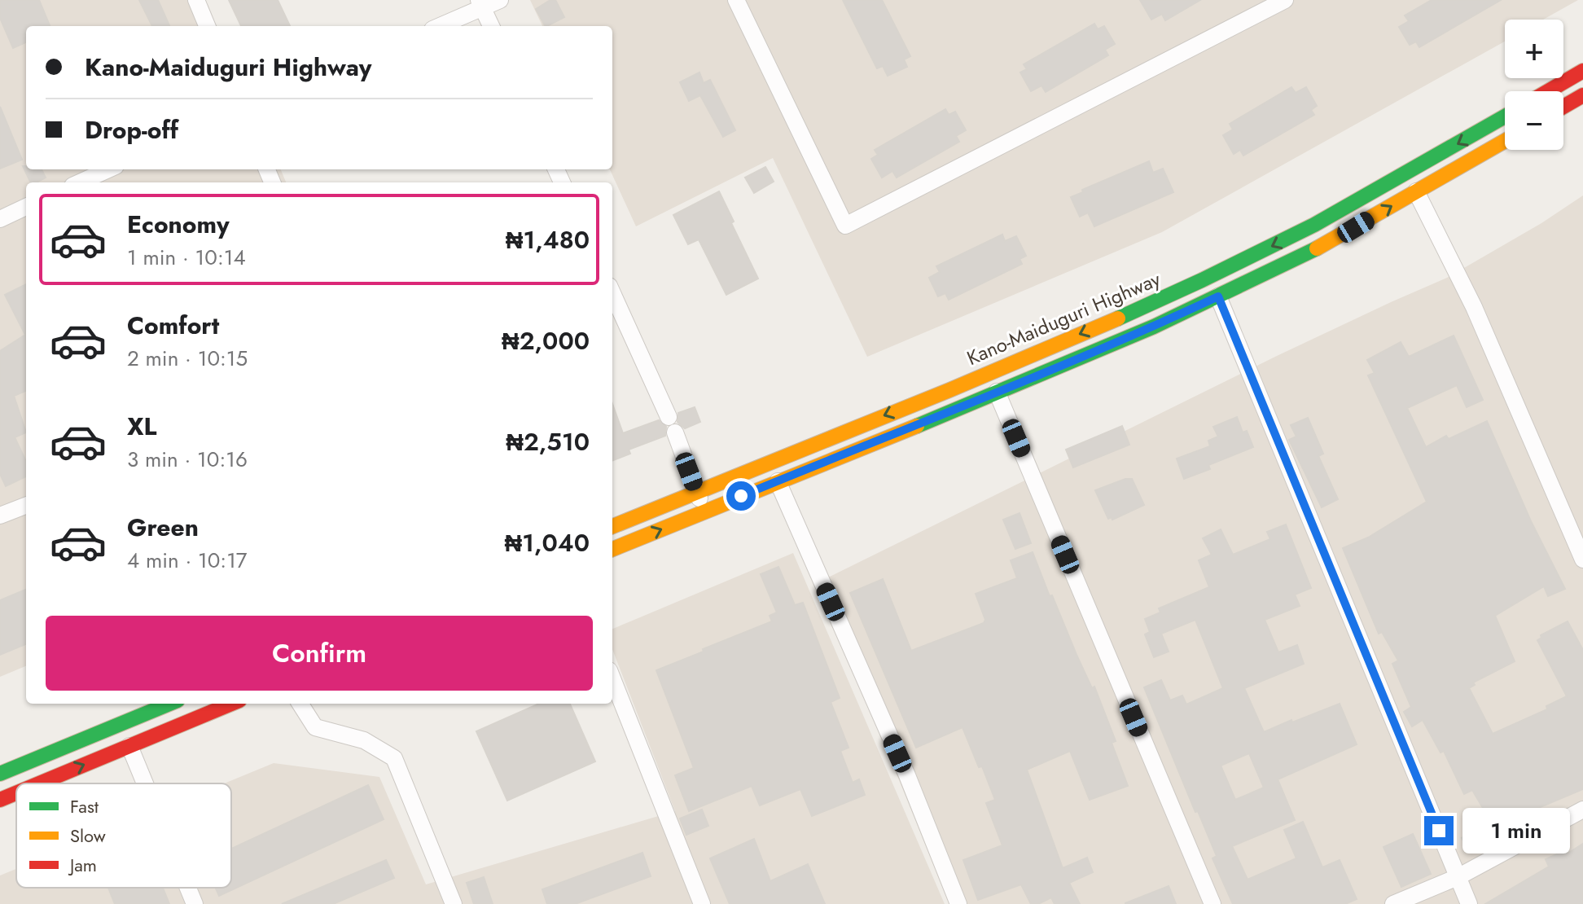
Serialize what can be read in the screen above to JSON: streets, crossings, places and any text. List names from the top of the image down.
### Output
{
  "streets": {
    "highway": ["Kano-Maiduguri Highway"]
  },
  "legend": ["Fast", "Slow", "Jam"],
  "page": {
    "map_buttons": ["+", "−"],
    "banner": ["Kano-Maiduguri Highway", "Drop-off"],
    "list": [
      {
        "name": "Economy",
        "note": "1 min · 10:14",
        "value": "₦1,480"
      },
      {
        "name": "Comfort",
        "note": "2 min · 10:15",
        "value": "₦2,000"
      },
      {
        "name": "XL",
        "note": "3 min · 10:16",
        "value": "₦2,510"
      },
      {
        "name": "Green",
        "note": "4 min · 10:17",
        "value": "₦1,040"
      }
    ],
    "buttons": "Confirm",
    "bubble": "1 min"
  }
}
